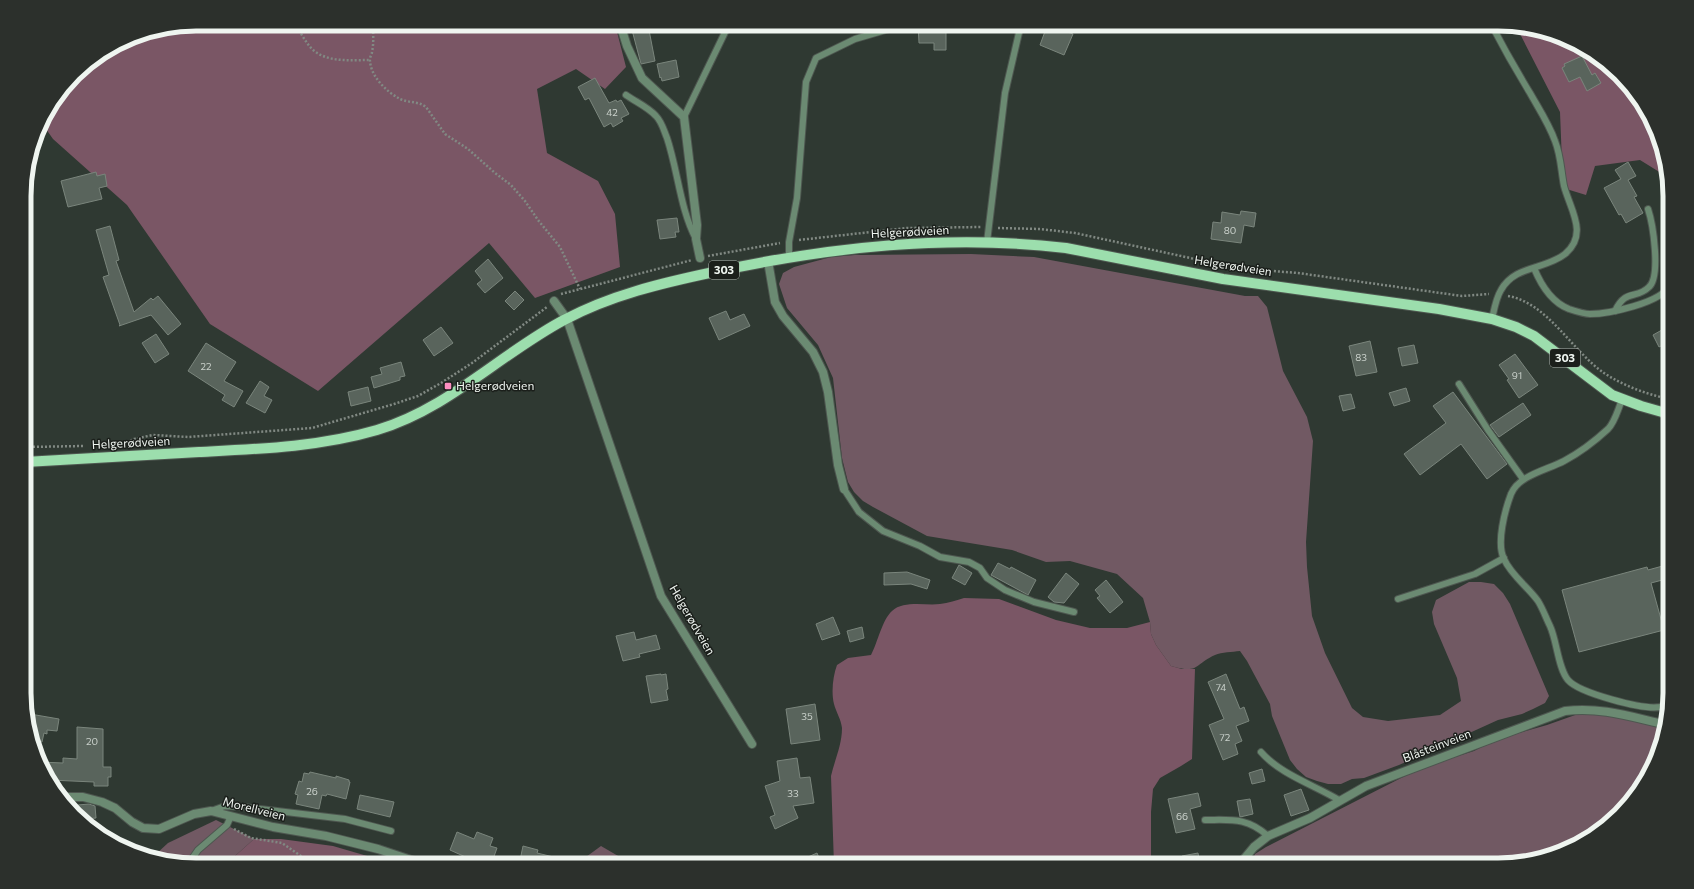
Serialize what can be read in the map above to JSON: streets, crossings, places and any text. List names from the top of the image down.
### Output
{
  "streets": {
    "main road": ["Helgerødveien", "303"],
    "street": ["Blåsteinveien", "Morellveien"]
  },
  "places": {
    "transit": ["Helgerødveien"]
  },
  "house_numbers": [
    "42",
    "80",
    "83",
    "22",
    "91",
    "74",
    "35",
    "72",
    "20",
    "26",
    "33",
    "66"
  ]
}
